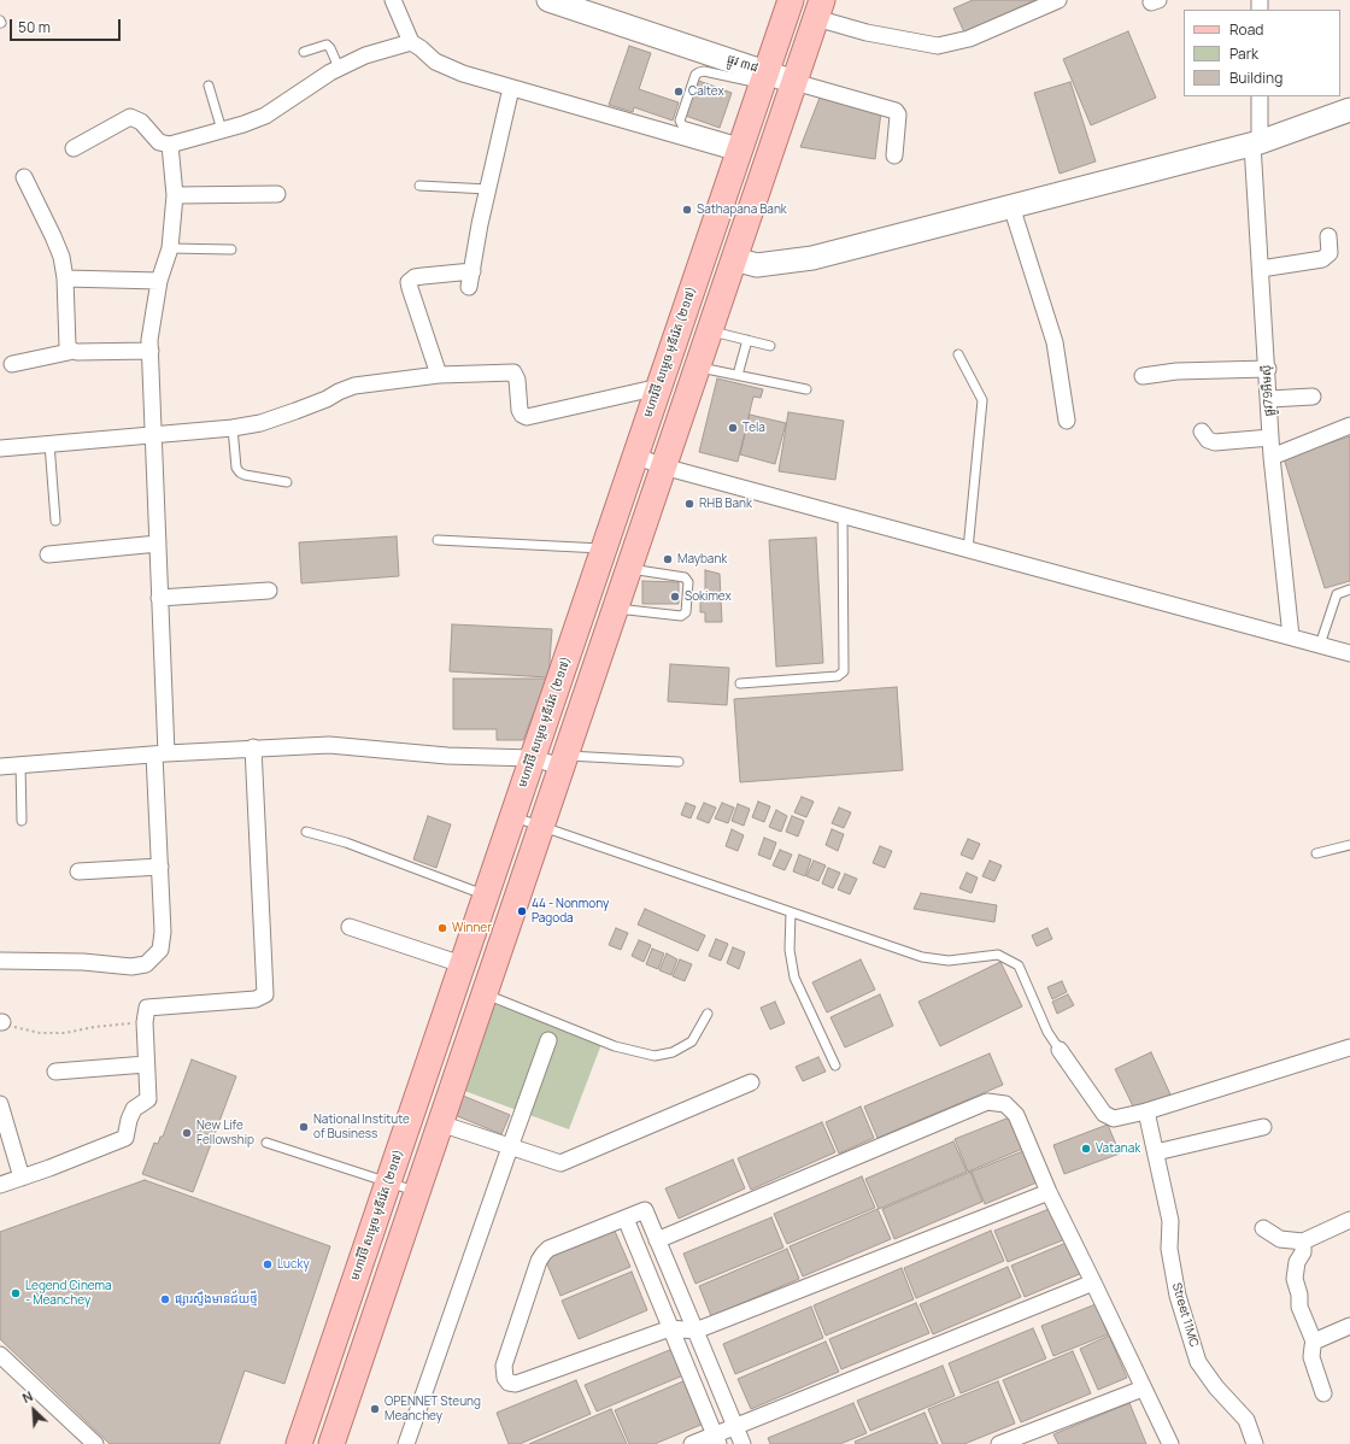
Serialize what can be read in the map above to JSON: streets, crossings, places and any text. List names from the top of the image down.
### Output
{
  "streets": {
    "main road": ["មហាវិថី សម្តេច មុនីរ៉េត (២១៧)"],
    "street": ["ផ្លូវ ៣៨", "ផ្លូវ79អឹមស៊ី", "Street 11MC"]
  },
  "crossings": [
    ["ផ្លូវ ៣៨", "មហាវិថី សម្តេច មុនីរ៉េត (២១៧)"]
  ],
  "places": [
    "Caltex",
    "Sathapana Bank",
    "Tela",
    "RHB Bank",
    "Maybank",
    "Sokimex",
    "44 - Nonmony Pagoda",
    "Winner",
    "National Institute of Business",
    "New Life Fellowship",
    "Vatanak",
    "Lucky",
    "Legend Cinema - Meanchey",
    "ផ្សារស្ទឹងមានជ័យថ្មី",
    "OPENNET Steung Meanchey"
  ],
  "legend": ["Road", "Park", "Building"],
  "scale_bar": "50 m",
  "north": "top left"
}
